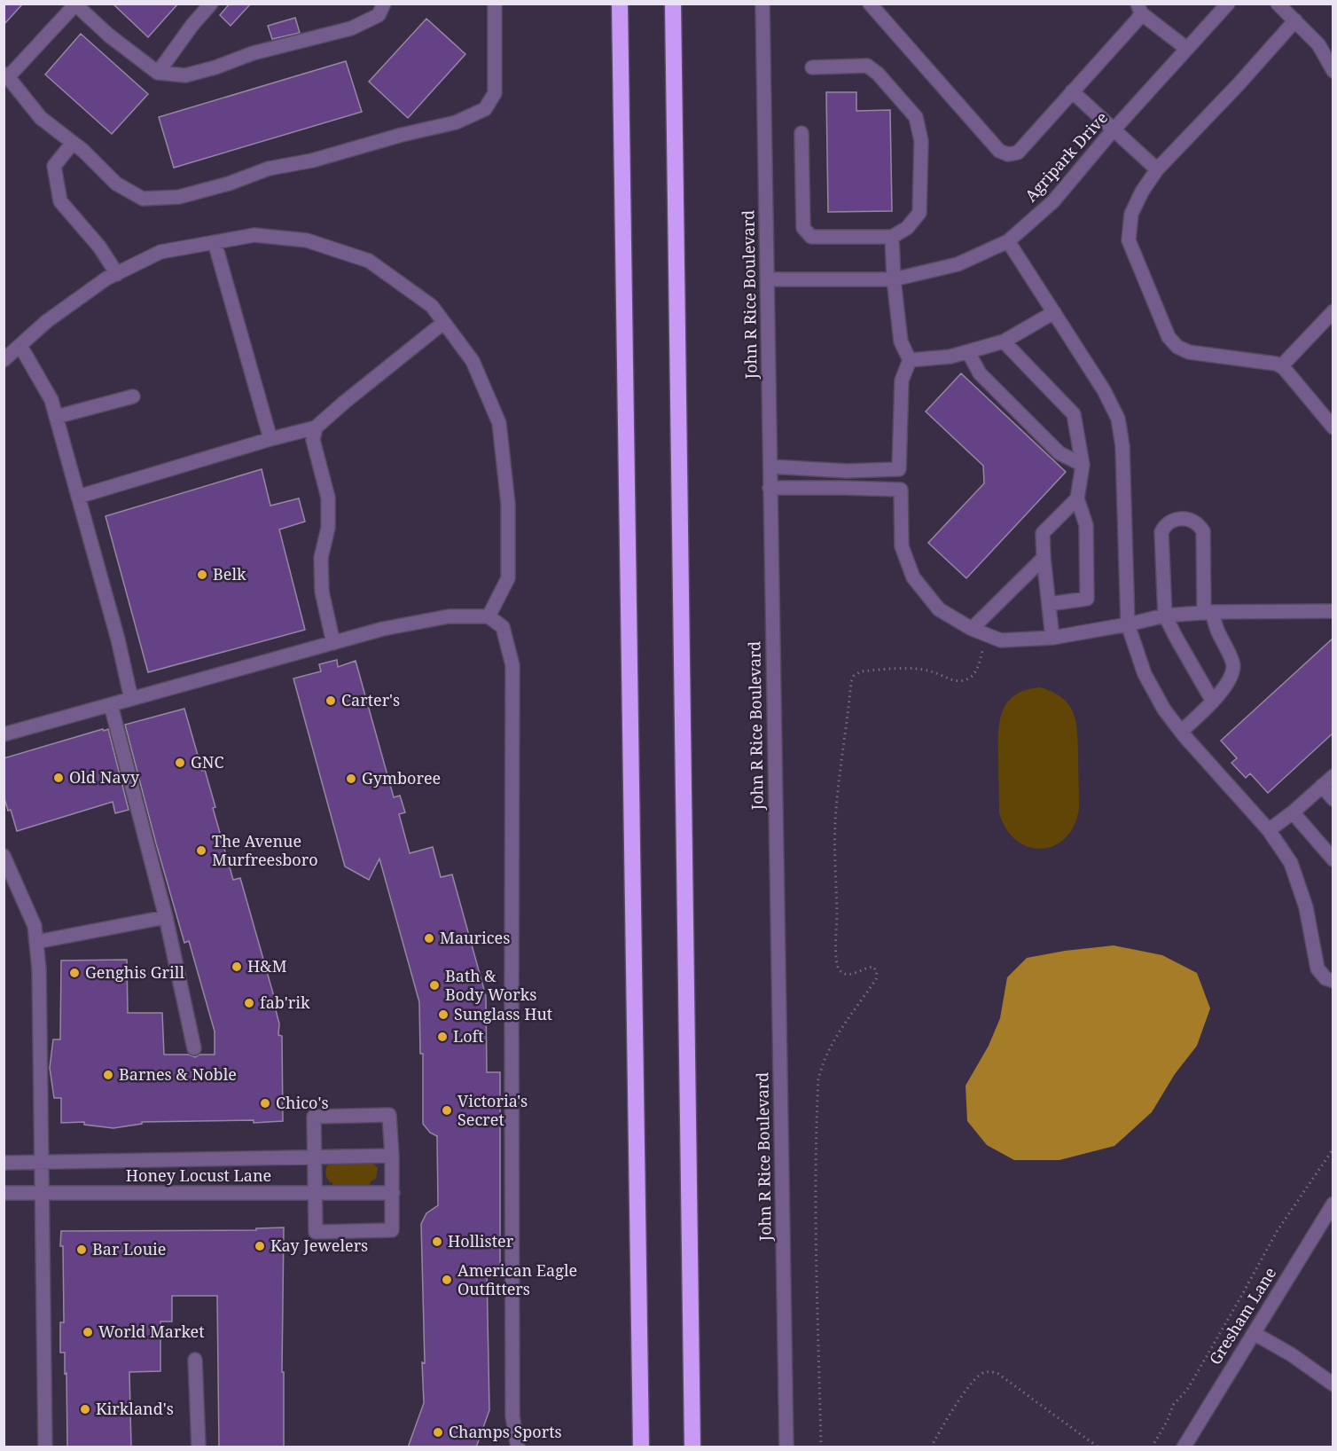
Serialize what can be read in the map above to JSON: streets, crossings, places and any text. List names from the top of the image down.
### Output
{
  "streets": {
    "street": [
      "Agripark Drive",
      "John R Rice Boulevard",
      "Honey Locust Lane",
      "Gresham Lane"
    ]
  },
  "crossings": [
    ["Agripark Drive", "John R Rice Boulevard"]
  ],
  "places": [
    "Belk",
    "Carter's",
    "GNC",
    "Old Navy",
    "Gymboree",
    "The Avenue Murfreesboro",
    "Maurices",
    "H&M",
    "Genghis Grill",
    "Bath & Body Works",
    "fab'rik",
    "Sunglass Hut",
    "Loft",
    "Barnes & Noble",
    "Chico's",
    "Victoria's Secret",
    "Hollister",
    "Kay Jewelers",
    "Bar Louie",
    "American Eagle Outfitters",
    "World Market",
    "Kirkland's",
    "Champs Sports"
  ]
}
